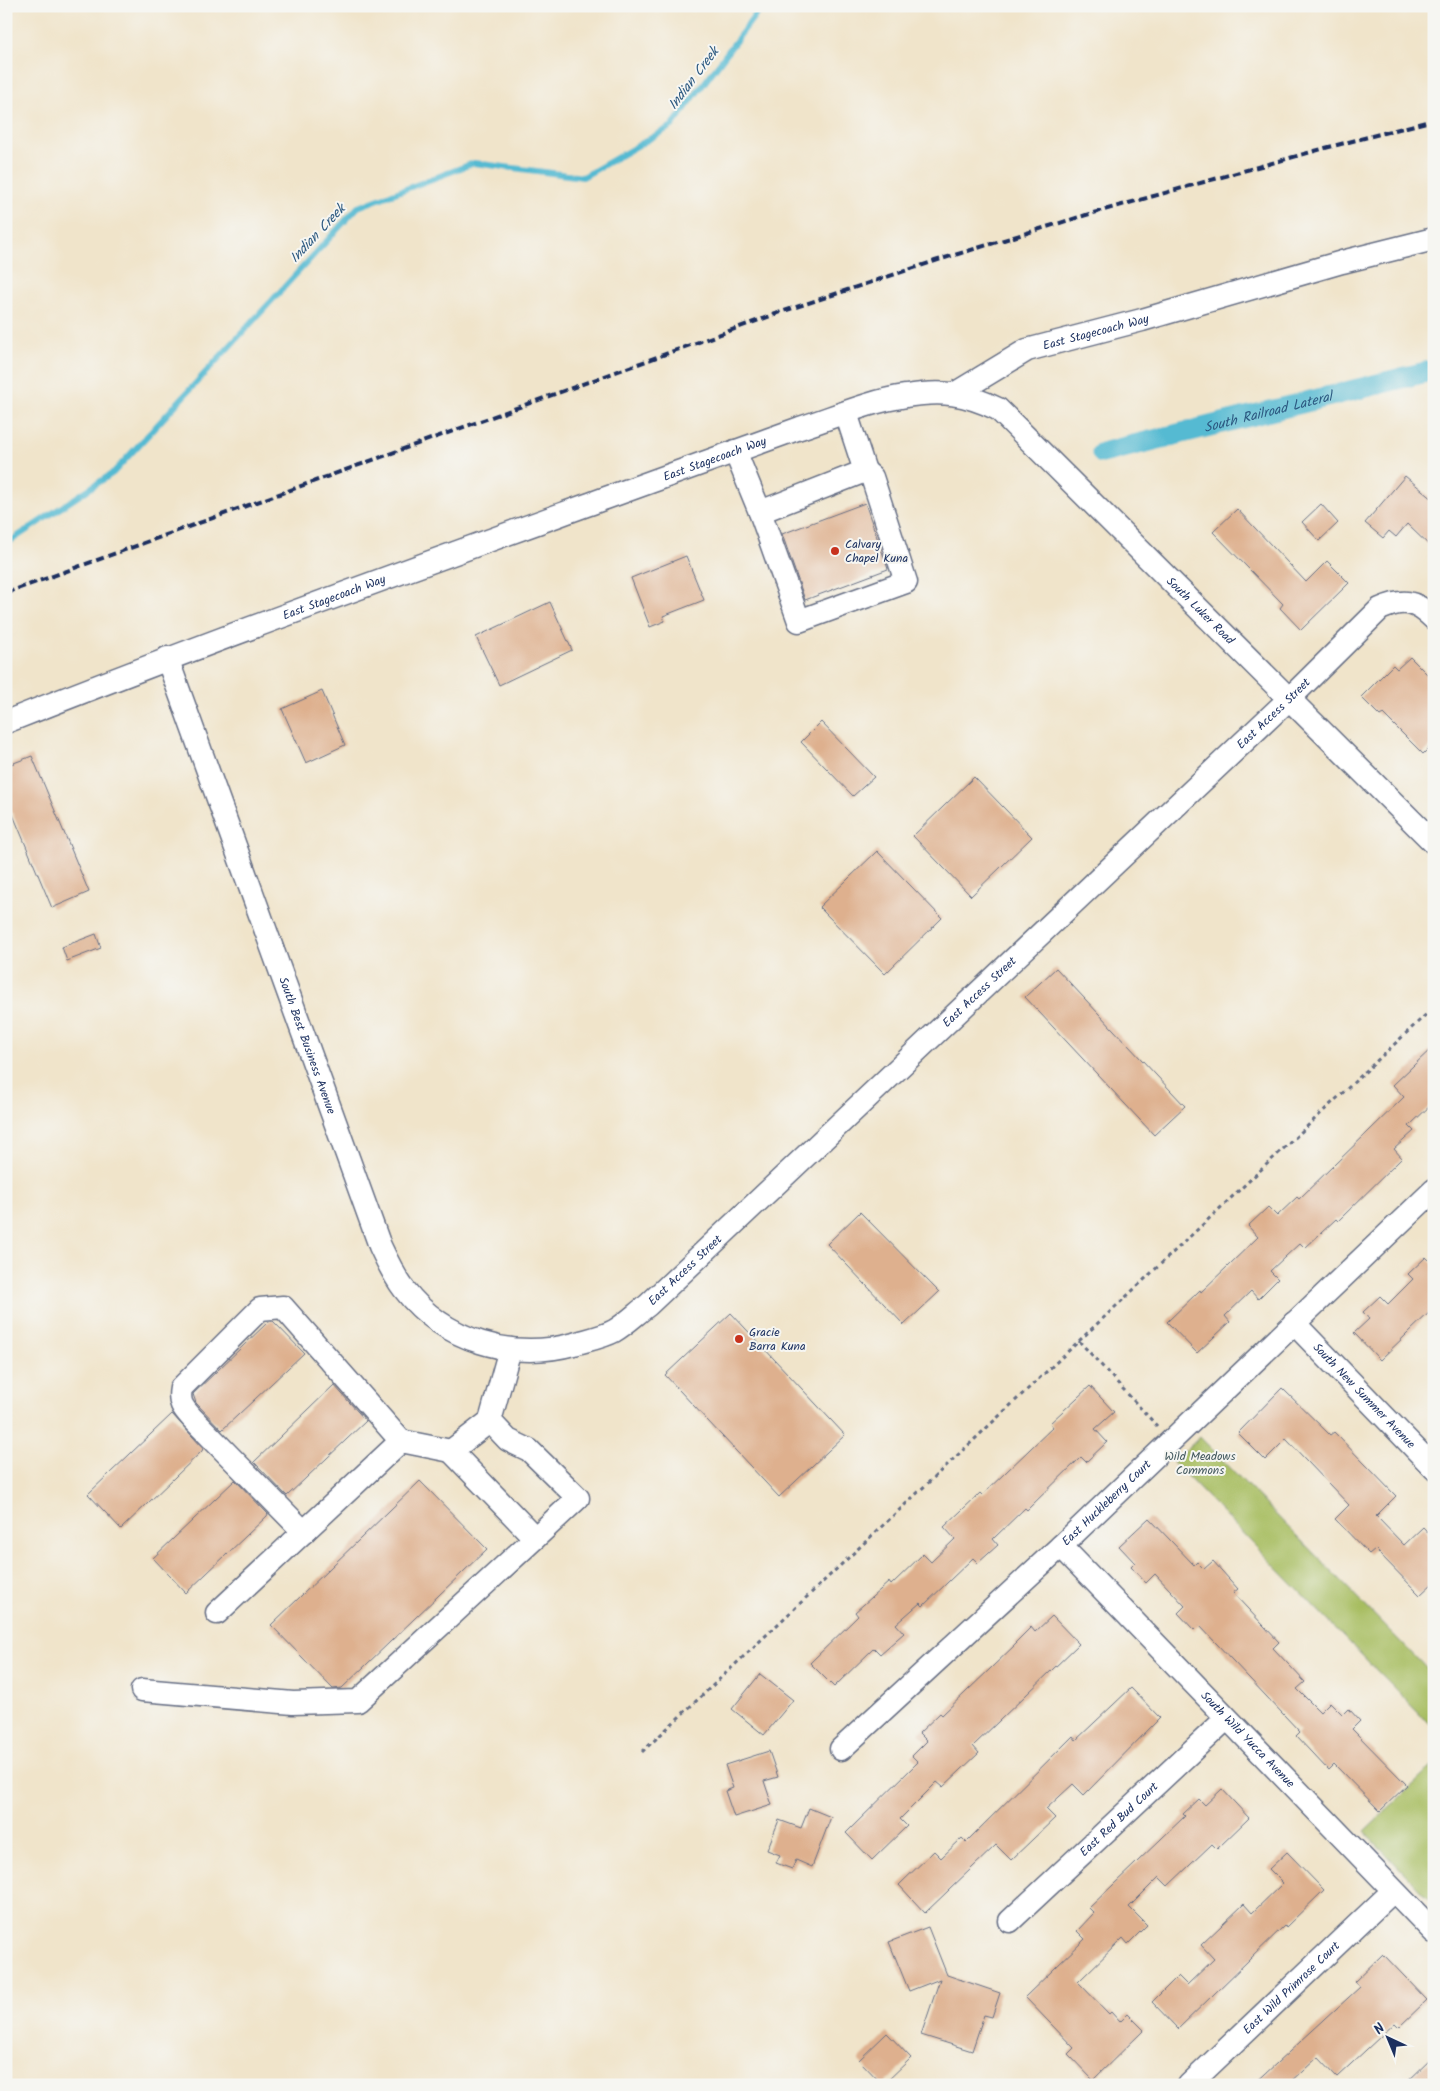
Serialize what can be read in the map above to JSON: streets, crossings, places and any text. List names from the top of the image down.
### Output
{
  "streets": {
    "street": [
      "East Stagecoach Way",
      "South Luker Road",
      "East Access Street",
      "South Best Business Avenue",
      "South New Summer Avenue",
      "East Huckleberry Court",
      "South Wild Yucca Avenue",
      "East Red Bud Court",
      "East Wild Primrose Court"
    ]
  },
  "crossings": [
    ["East Stagecoach Way", "South Luker Road"],
    ["East Stagecoach Way", "South Best Business Avenue"],
    ["South Luker Road", "East Access Street"],
    ["East Access Street", "South Best Business Avenue"],
    ["South New Summer Avenue", "East Huckleberry Court"],
    ["East Huckleberry Court", "South Wild Yucca Avenue"],
    ["South Wild Yucca Avenue", "East Red Bud Court"],
    ["South Wild Yucca Avenue", "East Wild Primrose Court"]
  ],
  "water": ["Indian Creek", "South Railroad Lateral"],
  "parks": ["Wild Meadows Commons"],
  "places": ["Calvary Chapel Kuna", "Gracie Barra Kuna"],
  "north": "top left"
}
